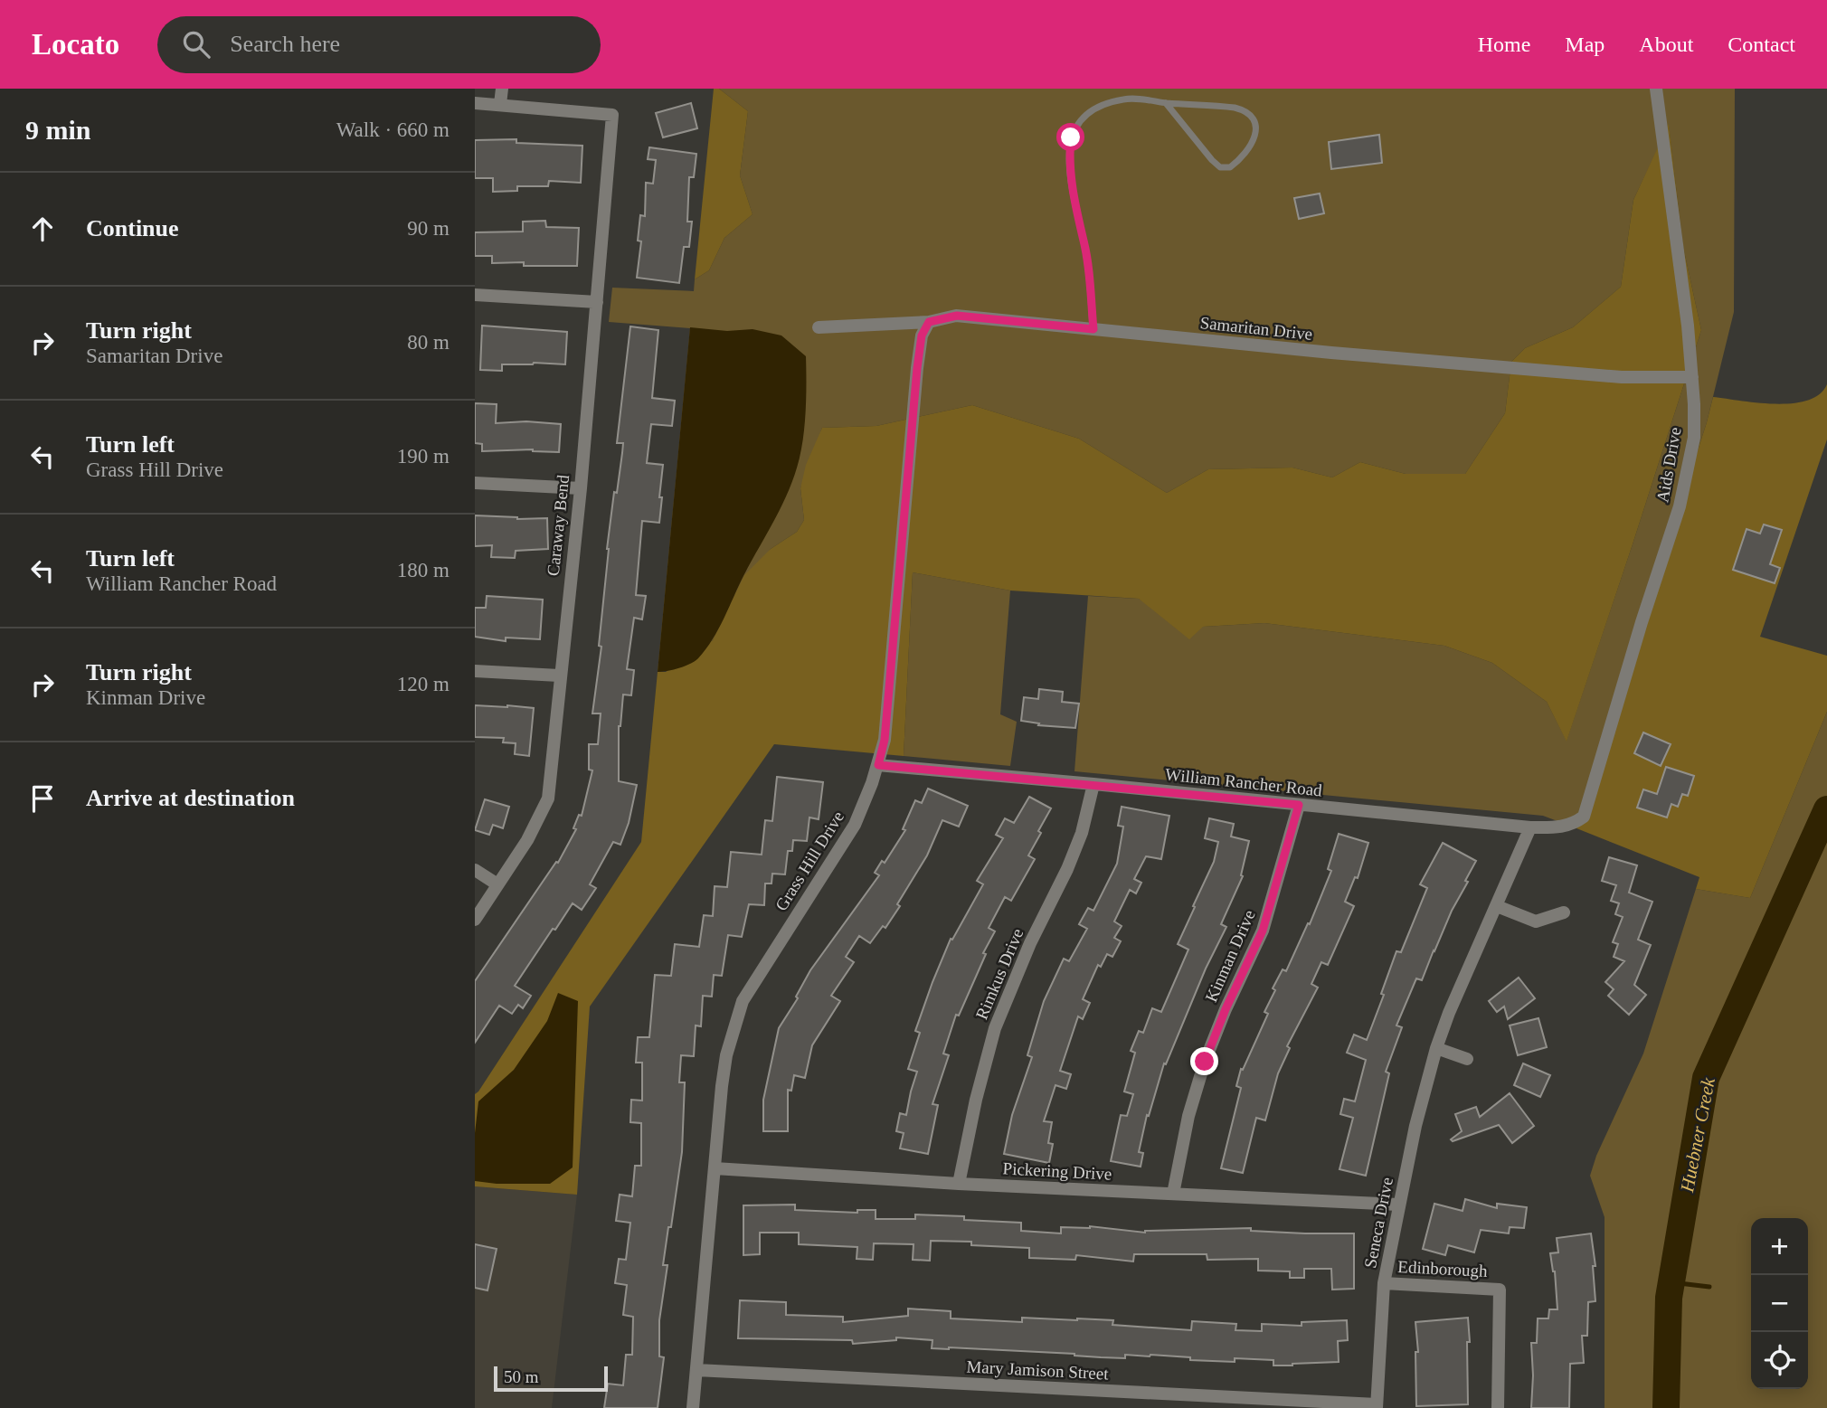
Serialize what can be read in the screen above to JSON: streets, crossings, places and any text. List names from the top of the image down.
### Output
{
  "streets": {
    "street": [
      "Samaritan Drive",
      "Aids Drive",
      "Caraway Bend",
      "William Rancher Road",
      "Grass Hill Drive",
      "Kinman Drive",
      "Rimkus Drive",
      "Pickering Drive",
      "Seneca Drive",
      "Edinborough",
      "Mary Jamison Street"
    ]
  },
  "crossings": [
    ["Samaritan Drive", "Aids Drive"],
    ["Samaritan Drive", "Grass Hill Drive"],
    ["Aids Drive", "William Rancher Road"],
    ["William Rancher Road", "Grass Hill Drive"],
    ["William Rancher Road", "Kinman Drive"],
    ["William Rancher Road", "Rimkus Drive"],
    ["William Rancher Road", "Seneca Drive"],
    ["Grass Hill Drive", "Pickering Drive"],
    ["Grass Hill Drive", "Mary Jamison Street"],
    ["Kinman Drive", "Pickering Drive"],
    ["Rimkus Drive", "Pickering Drive"],
    ["Pickering Drive", "Seneca Drive"],
    ["Seneca Drive", "Edinborough"],
    ["Seneca Drive", "Mary Jamison Street"]
  ],
  "water": ["Huebner Creek"],
  "scale_bar": "50 m",
  "page": {
    "header": "Locato",
    "search": "Search here",
    "nav": [
      "Home",
      "Map",
      "About",
      "Contact"
    ],
    "heading": ["9 min", "Walk · 660 m"],
    "list": [
      ["Continue", "90 m"],
      ["Turn right", "Samaritan Drive", "80 m"],
      ["Turn left", "Grass Hill Drive", "190 m"],
      ["Turn left", "William Rancher Road", "180 m"],
      ["Turn right", "Kinman Drive", "120 m"],
      "Arrive at destination"
    ],
    "map_buttons": ["+", "−"],
    "scale": "50 m"
  }
}
